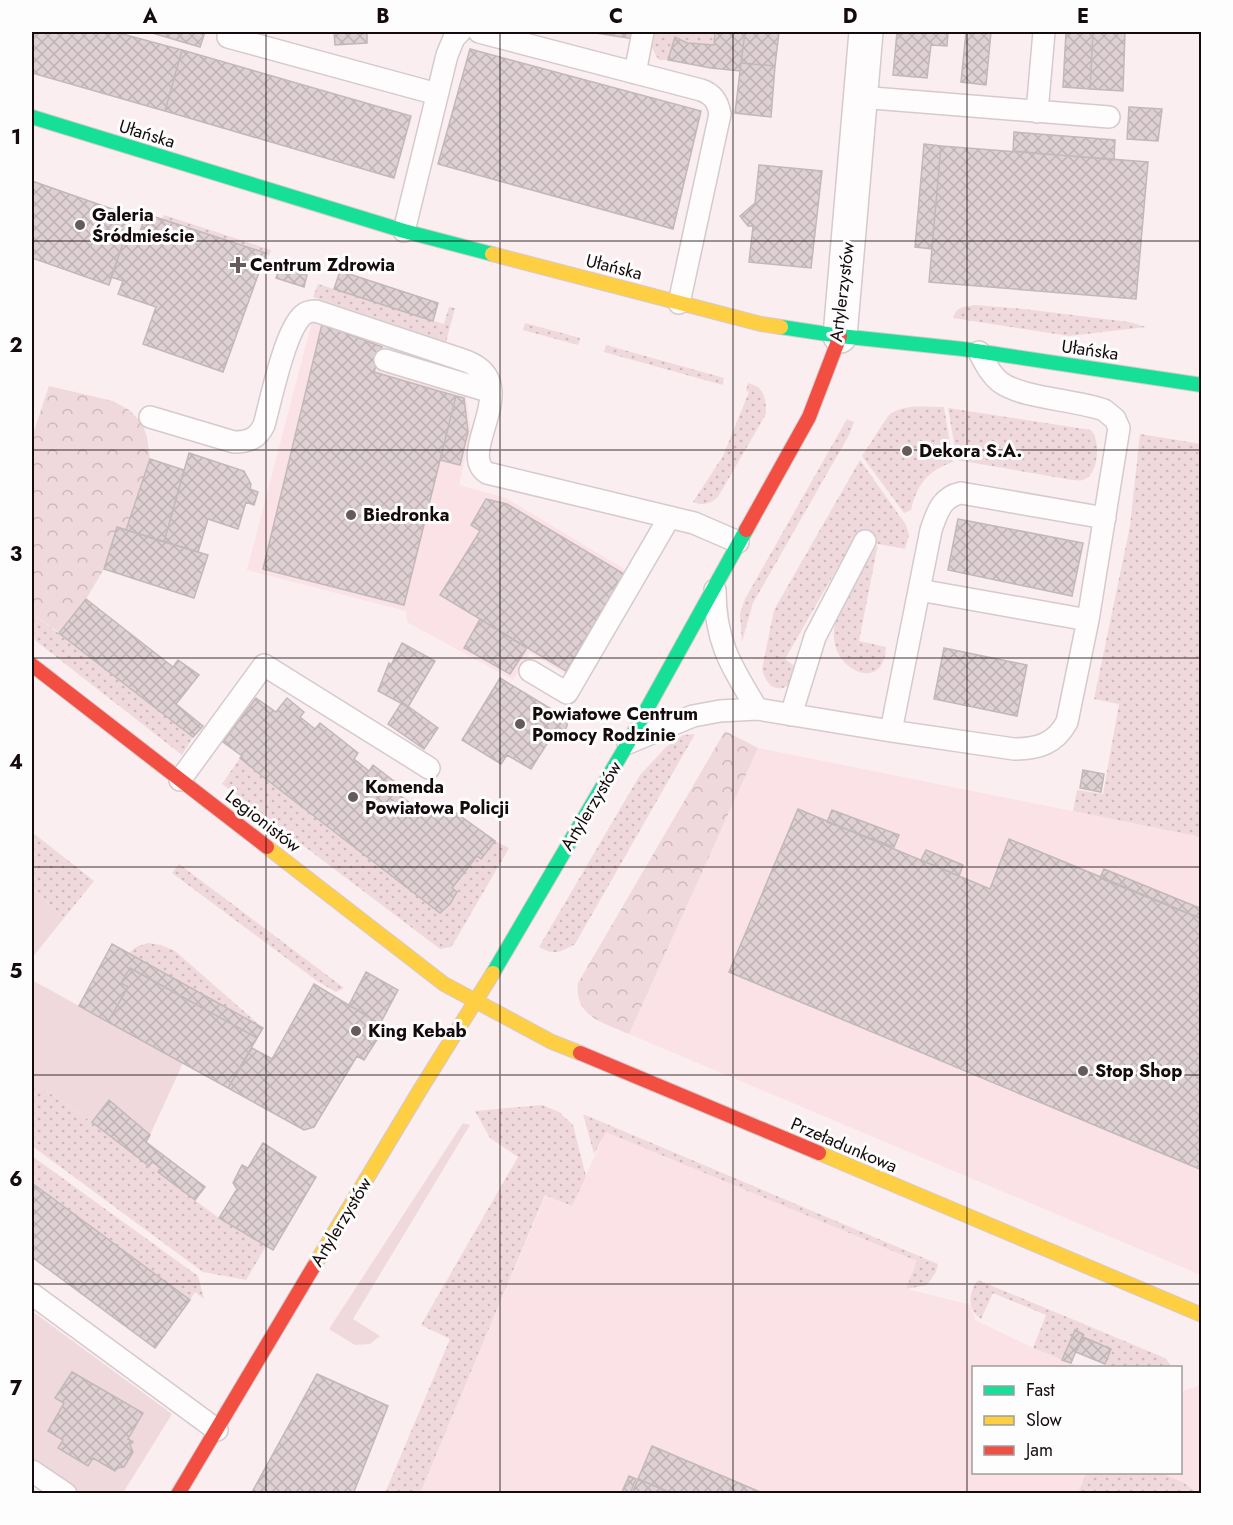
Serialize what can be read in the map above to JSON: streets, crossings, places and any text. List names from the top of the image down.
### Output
{
  "streets": {
    "street": [
      "Ułańska",
      "Artylerzystów",
      "Legionistów",
      "Przeładunkowa"
    ]
  },
  "crossings": [
    ["Ułańska", "Artylerzystów"],
    ["Artylerzystów", "Legionistów"],
    ["Artylerzystów", "Przeładunkowa"],
    ["Legionistów", "Przeładunkowa"]
  ],
  "places": {
    "other": [
      "Galeria Śródmieście",
      "Dekora S.A.",
      "Biedronka",
      "Powiatowe Centrum Pomocy Rodzinie",
      "Komenda Powiatowa Policji",
      "King Kebab",
      "Stop Shop"
    ],
    "health": ["Centrum Zdrowia"]
  },
  "legend": ["Fast", "Slow", "Jam"],
  "grid": {
    "columns": [
      "A",
      "B",
      "C",
      "D",
      "E"
    ],
    "rows": [
      "1",
      "2",
      "3",
      "4",
      "5",
      "6",
      "7"
    ]
  }
}
